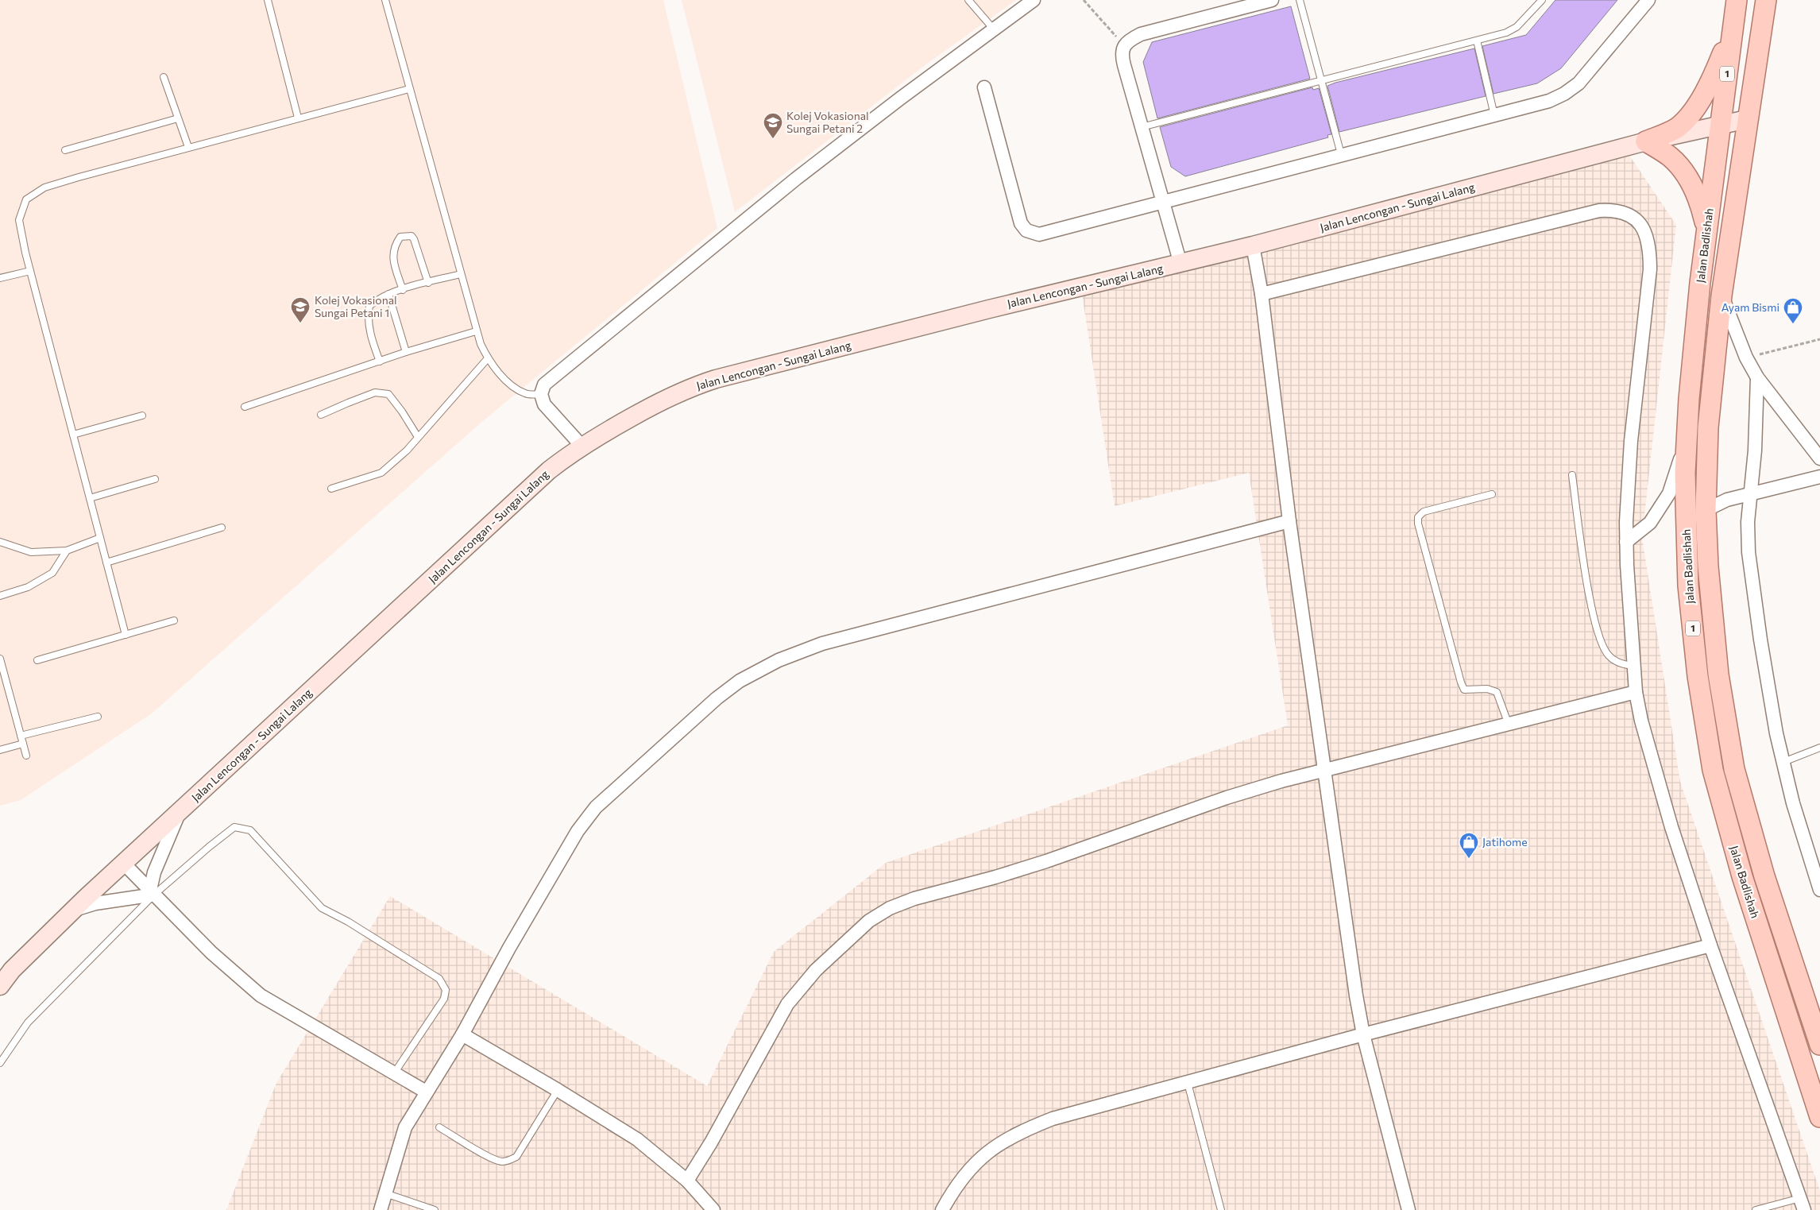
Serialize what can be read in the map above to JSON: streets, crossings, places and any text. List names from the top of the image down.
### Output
{
  "streets": {
    "main road": ["1", "Jalan Badlishah"],
    "street": ["Jalan Lencongan - Sungai Lalang"]
  },
  "crossings": [
    ["Jalan Lencongan - Sungai Lalang", "Jalan Badlishah"]
  ],
  "places": {
    "school or university": ["Kolej Vokasional Sungai Petani 2", "Kolej Vokasional Sungai Petani 1"],
    "shop": ["Ayam Bismi", "Jatihome"]
  }
}
